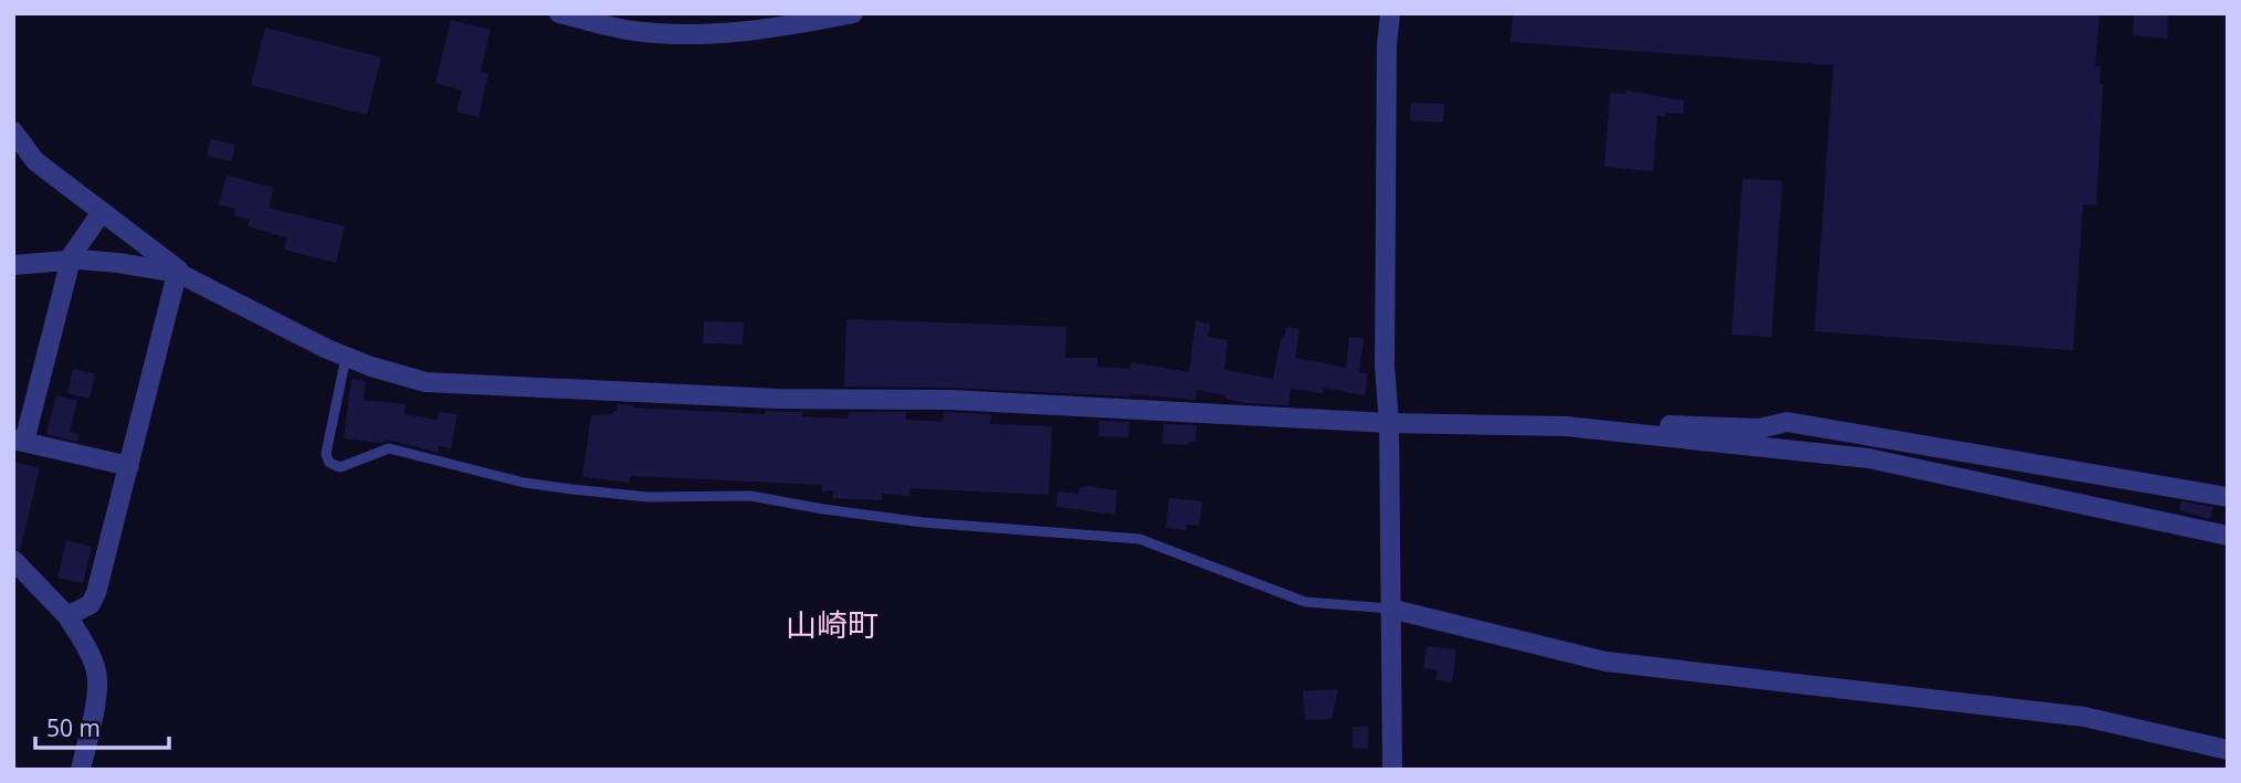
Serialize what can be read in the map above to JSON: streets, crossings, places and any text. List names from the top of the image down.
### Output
{
  "districts": ["山崎町"],
  "scale_bar": "50 m"
}
